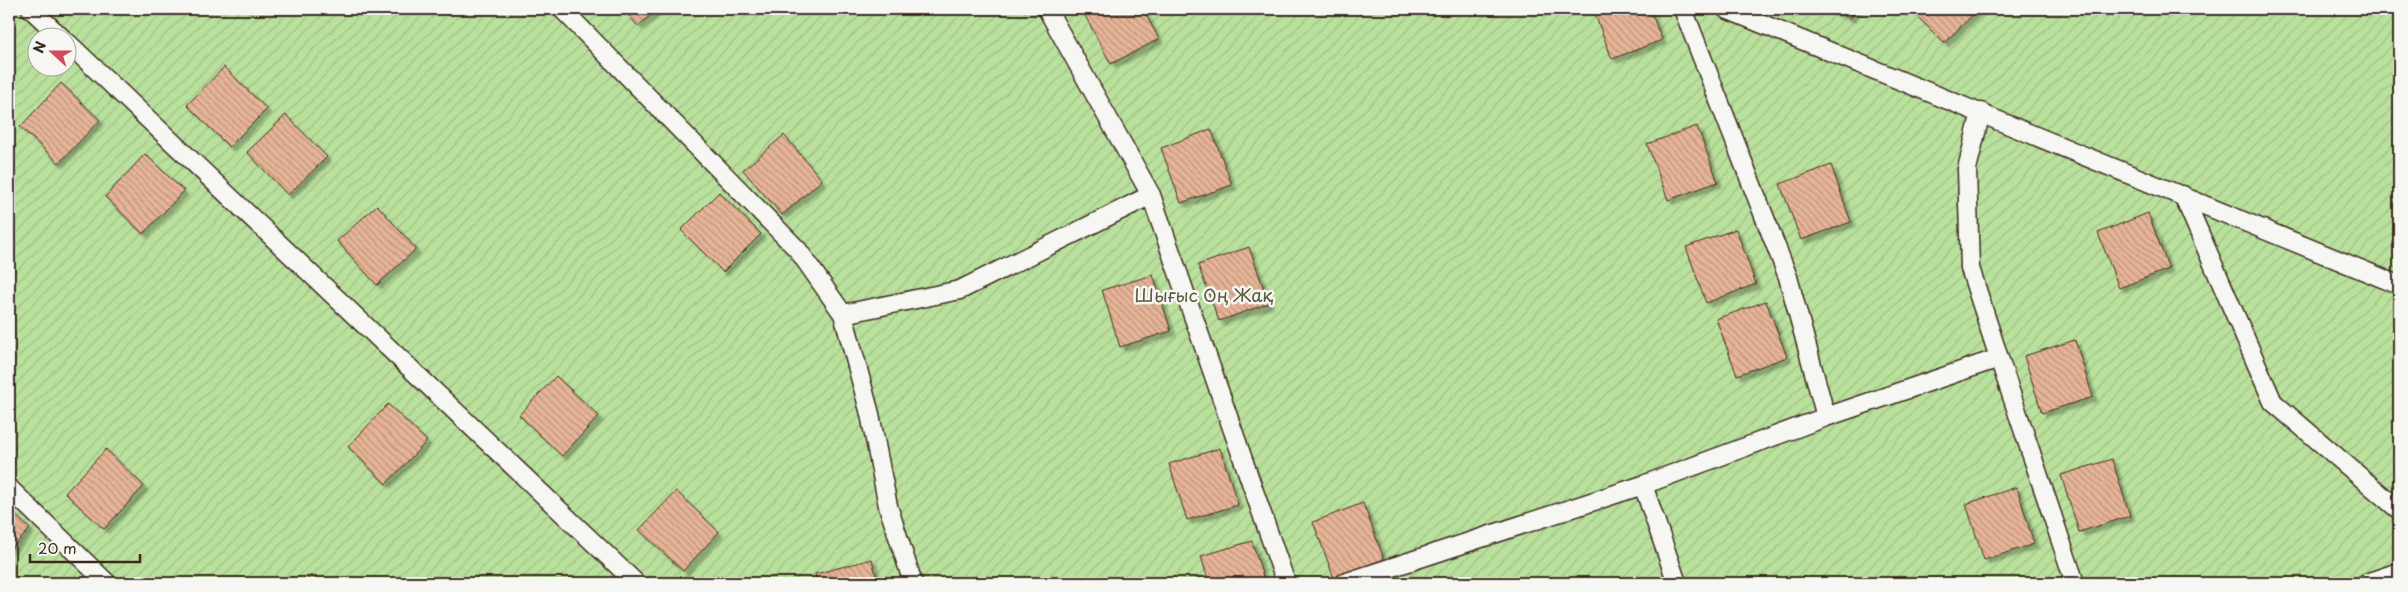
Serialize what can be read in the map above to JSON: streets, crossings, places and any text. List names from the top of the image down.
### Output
{
  "parks": ["Шығыс Оң Жақ"],
  "scale_bar": "20 m",
  "north": "left"
}
